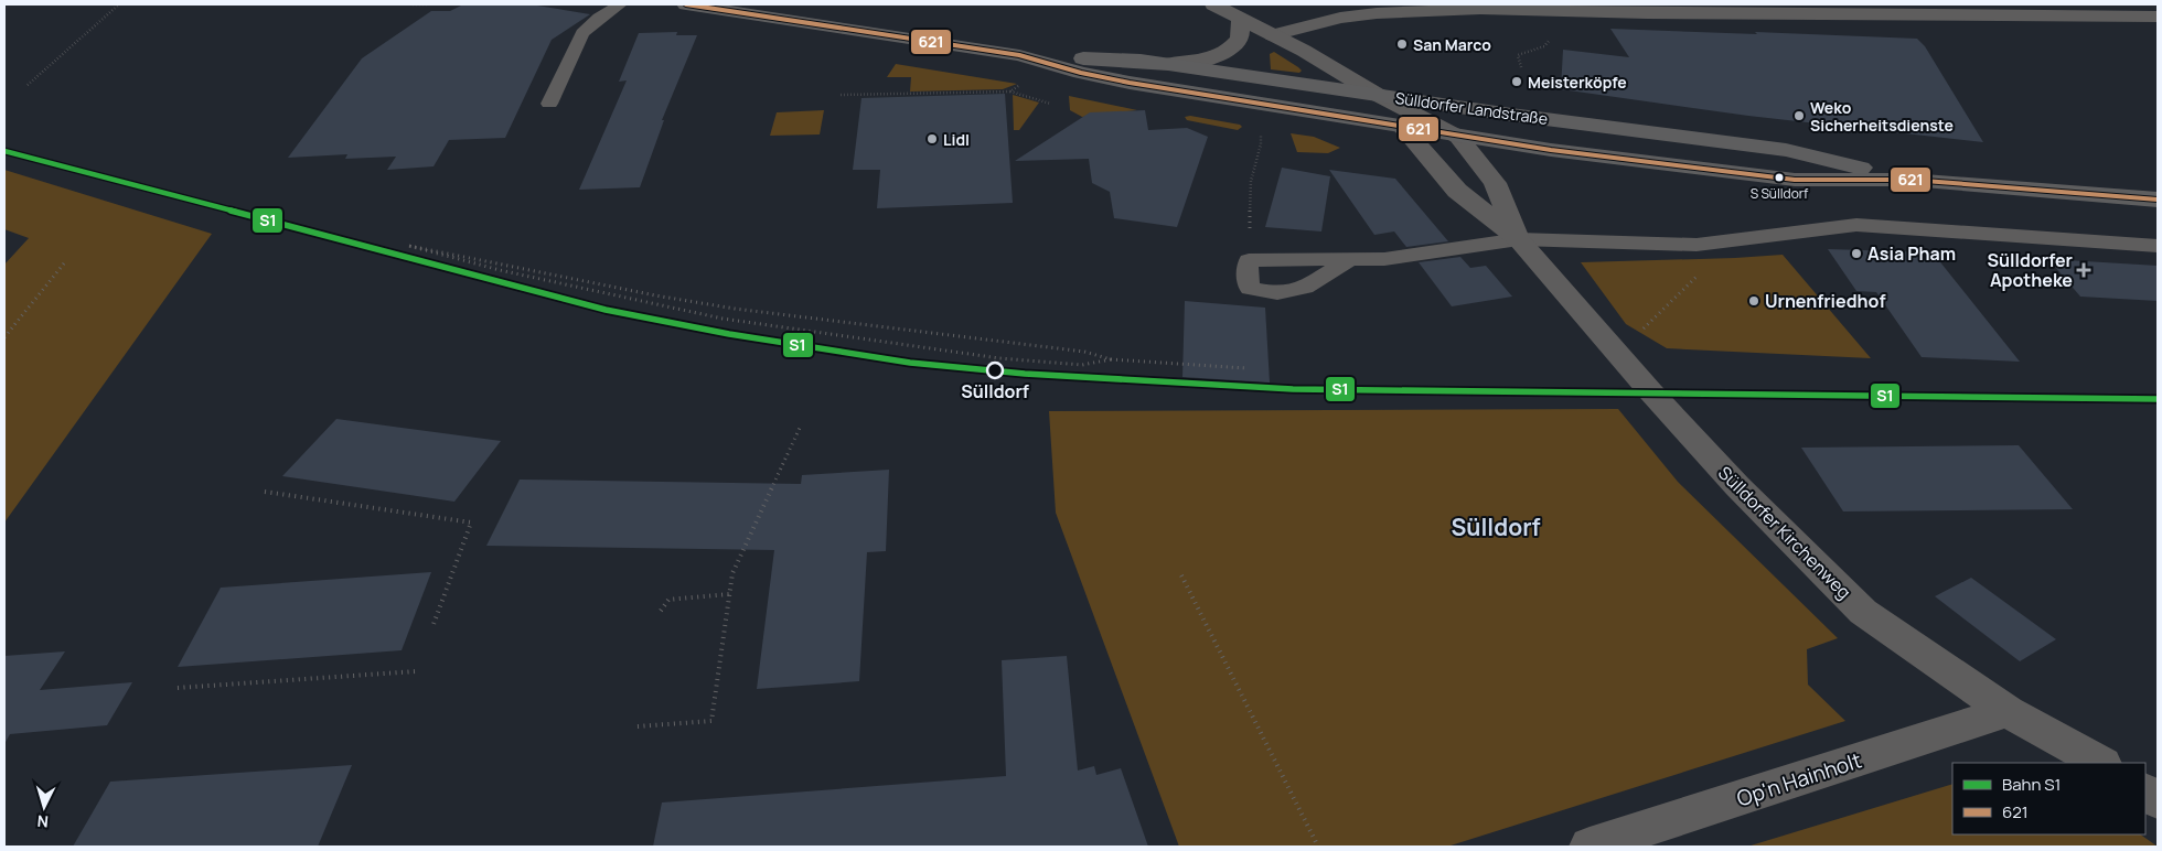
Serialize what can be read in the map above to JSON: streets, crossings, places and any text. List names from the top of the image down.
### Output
{
  "streets": {
    "main road": ["Sülldorfer Landstraße"],
    "street": ["Sülldorfer Kirchenweg", "Op'n Hainholt"]
  },
  "crossings": [
    ["Sülldorfer Landstraße", "Sülldorfer Kirchenweg"],
    ["Sülldorfer Kirchenweg", "Op'n Hainholt"]
  ],
  "districts": ["Sülldorf"],
  "places": {
    "other": [
      "San Marco",
      "Meisterköpfe",
      "Weko Sicherheitsdienste",
      "Lidl",
      "S Sülldorf",
      "Asia Pham",
      "Urnenfriedhof",
      "Sülldorf"
    ],
    "health": ["Sülldorfer Apotheke"]
  },
  "lines": ["transit line 621", "rail line S1"],
  "legend": ["Bahn S1", "621"],
  "north": "bottom"
}
